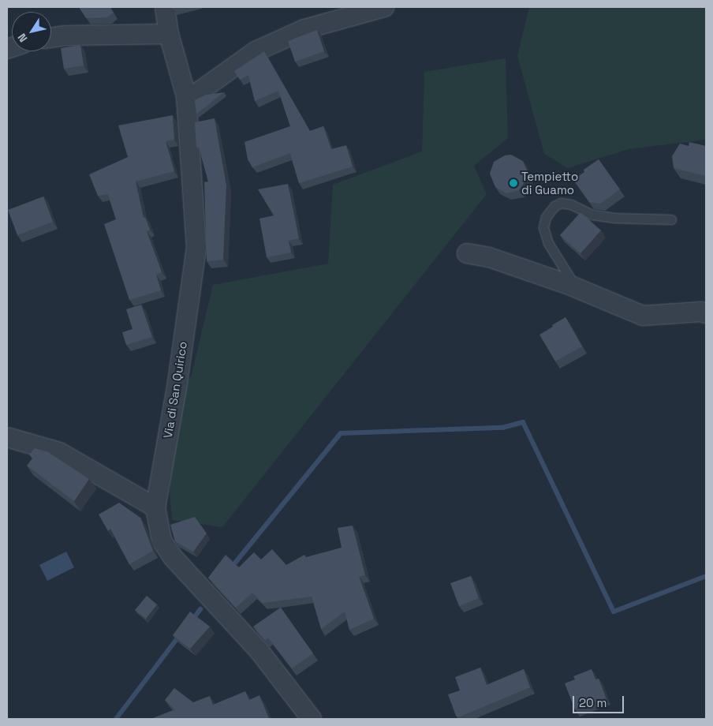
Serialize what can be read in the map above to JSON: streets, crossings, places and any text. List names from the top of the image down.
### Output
{
  "streets": {
    "street": ["Via di San Quirico"]
  },
  "places": ["Tempietto di Guamo"],
  "scale_bar": "20 m",
  "north": "bottom left"
}
